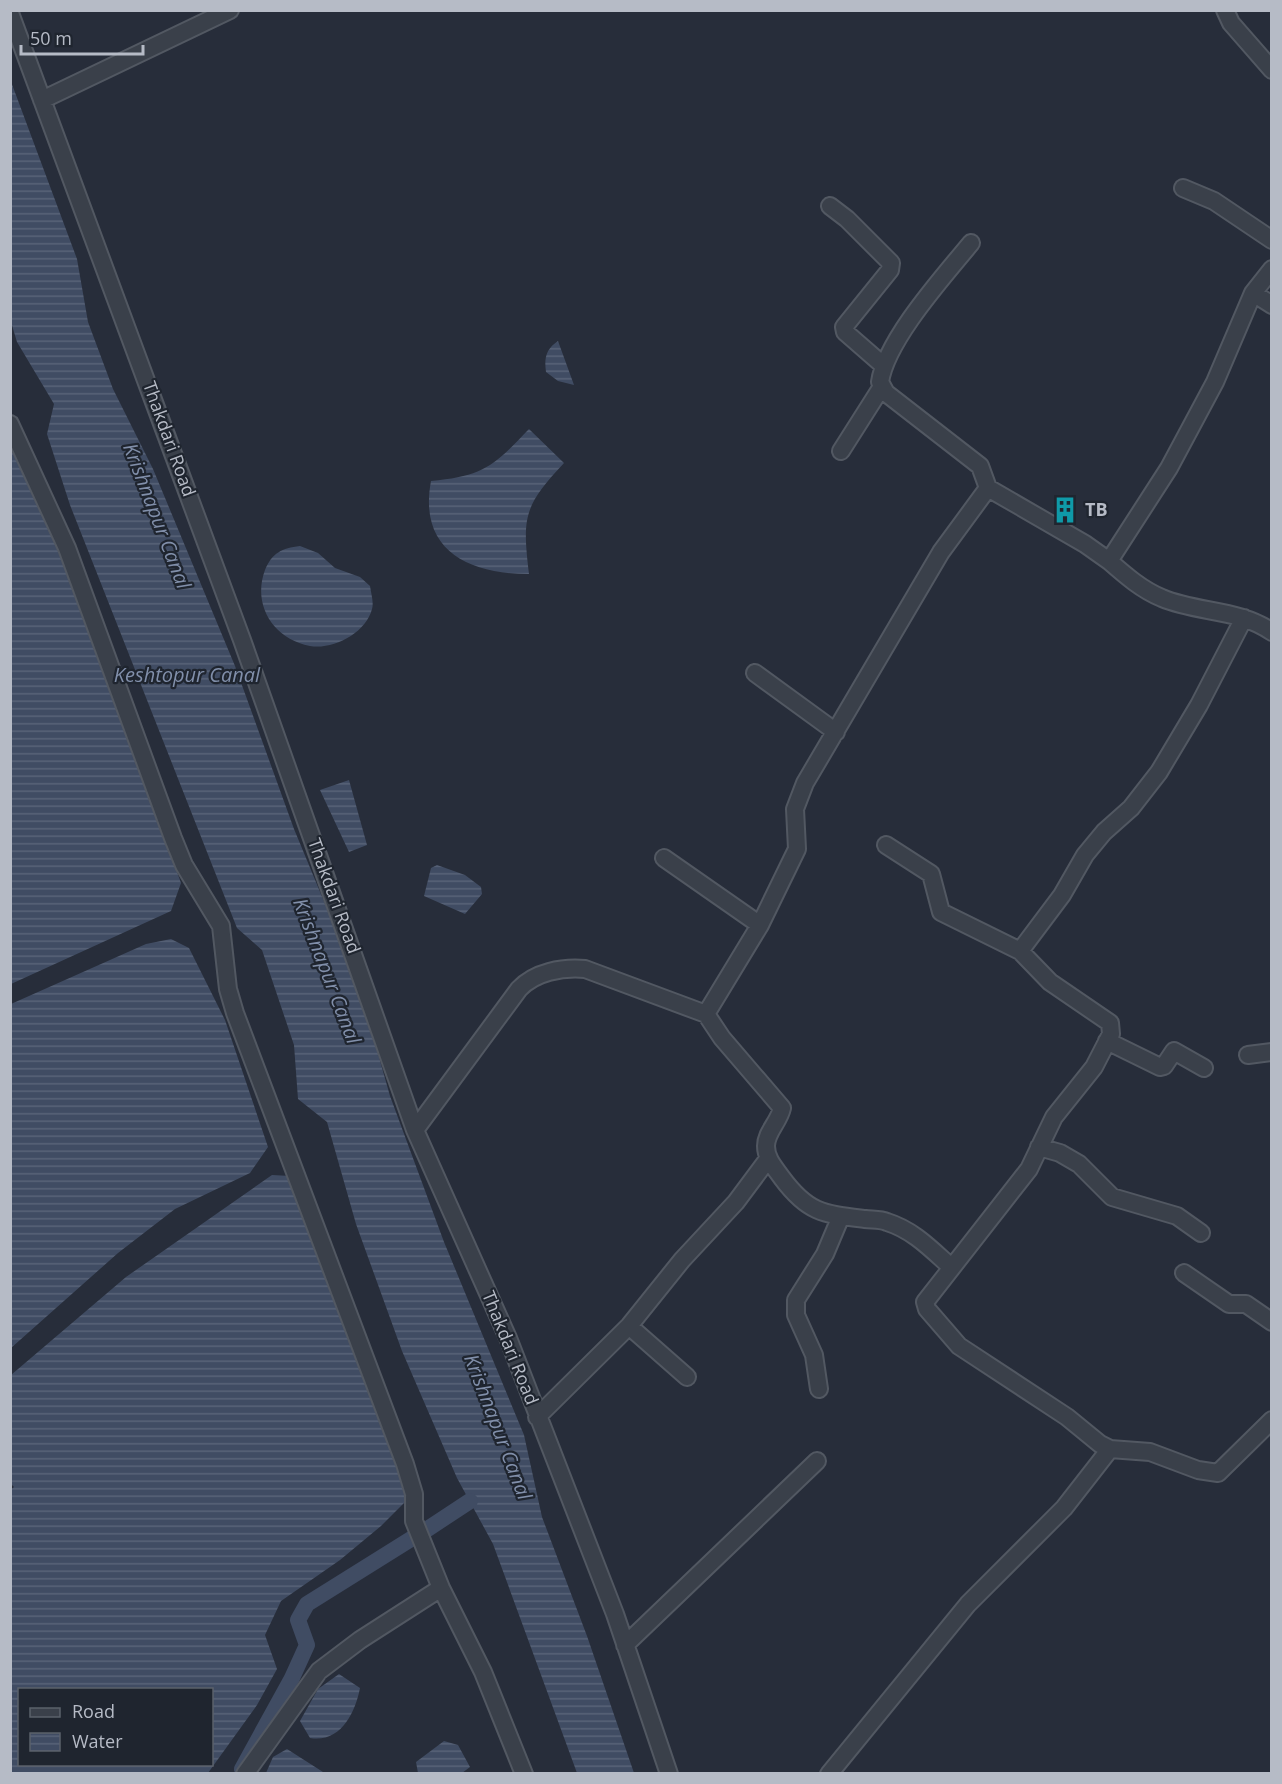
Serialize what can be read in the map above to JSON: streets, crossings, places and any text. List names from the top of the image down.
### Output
{
  "streets": {
    "street": ["Thakdari Road"]
  },
  "water": ["Krishnapur Canal", "Keshtopur Canal"],
  "places": {
    "building": ["TB"]
  },
  "legend": ["Road", "Water"],
  "scale_bar": "50 m"
}
